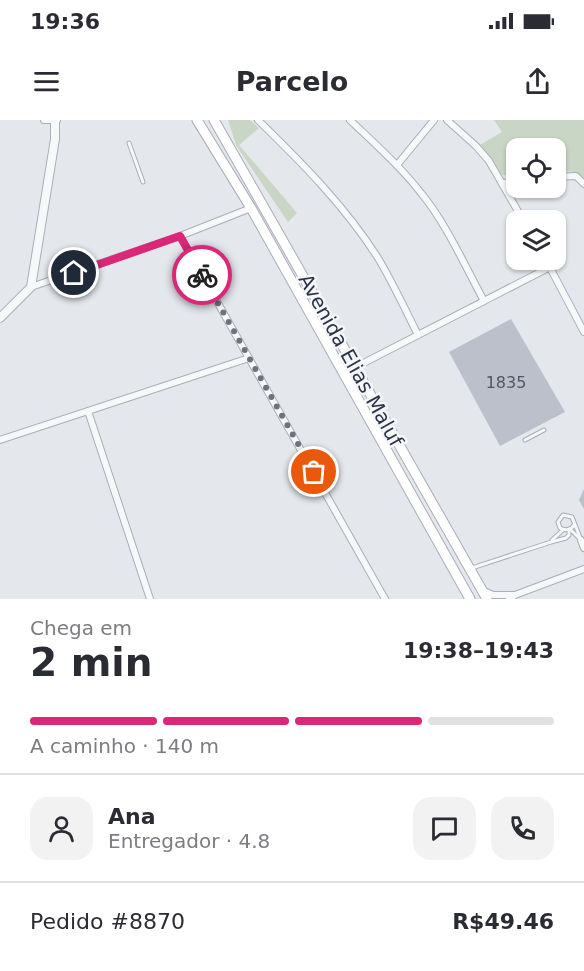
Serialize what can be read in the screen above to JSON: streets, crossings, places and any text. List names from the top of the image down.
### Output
{
  "streets": {
    "main road": ["Avenida Elias Maluf"]
  },
  "house_numbers": ["1835"],
  "page": {
    "status": "19:36",
    "header": "Parcelo",
    "heading": ["2 min", "Chega em", "19:38–19:43"],
    "panel": [
      "Ana",
      "Entregador · 4.8",
      "Pedido #8870",
      "R$49.46"
    ],
    "bar": "A caminho · 140 m"
  }
}
